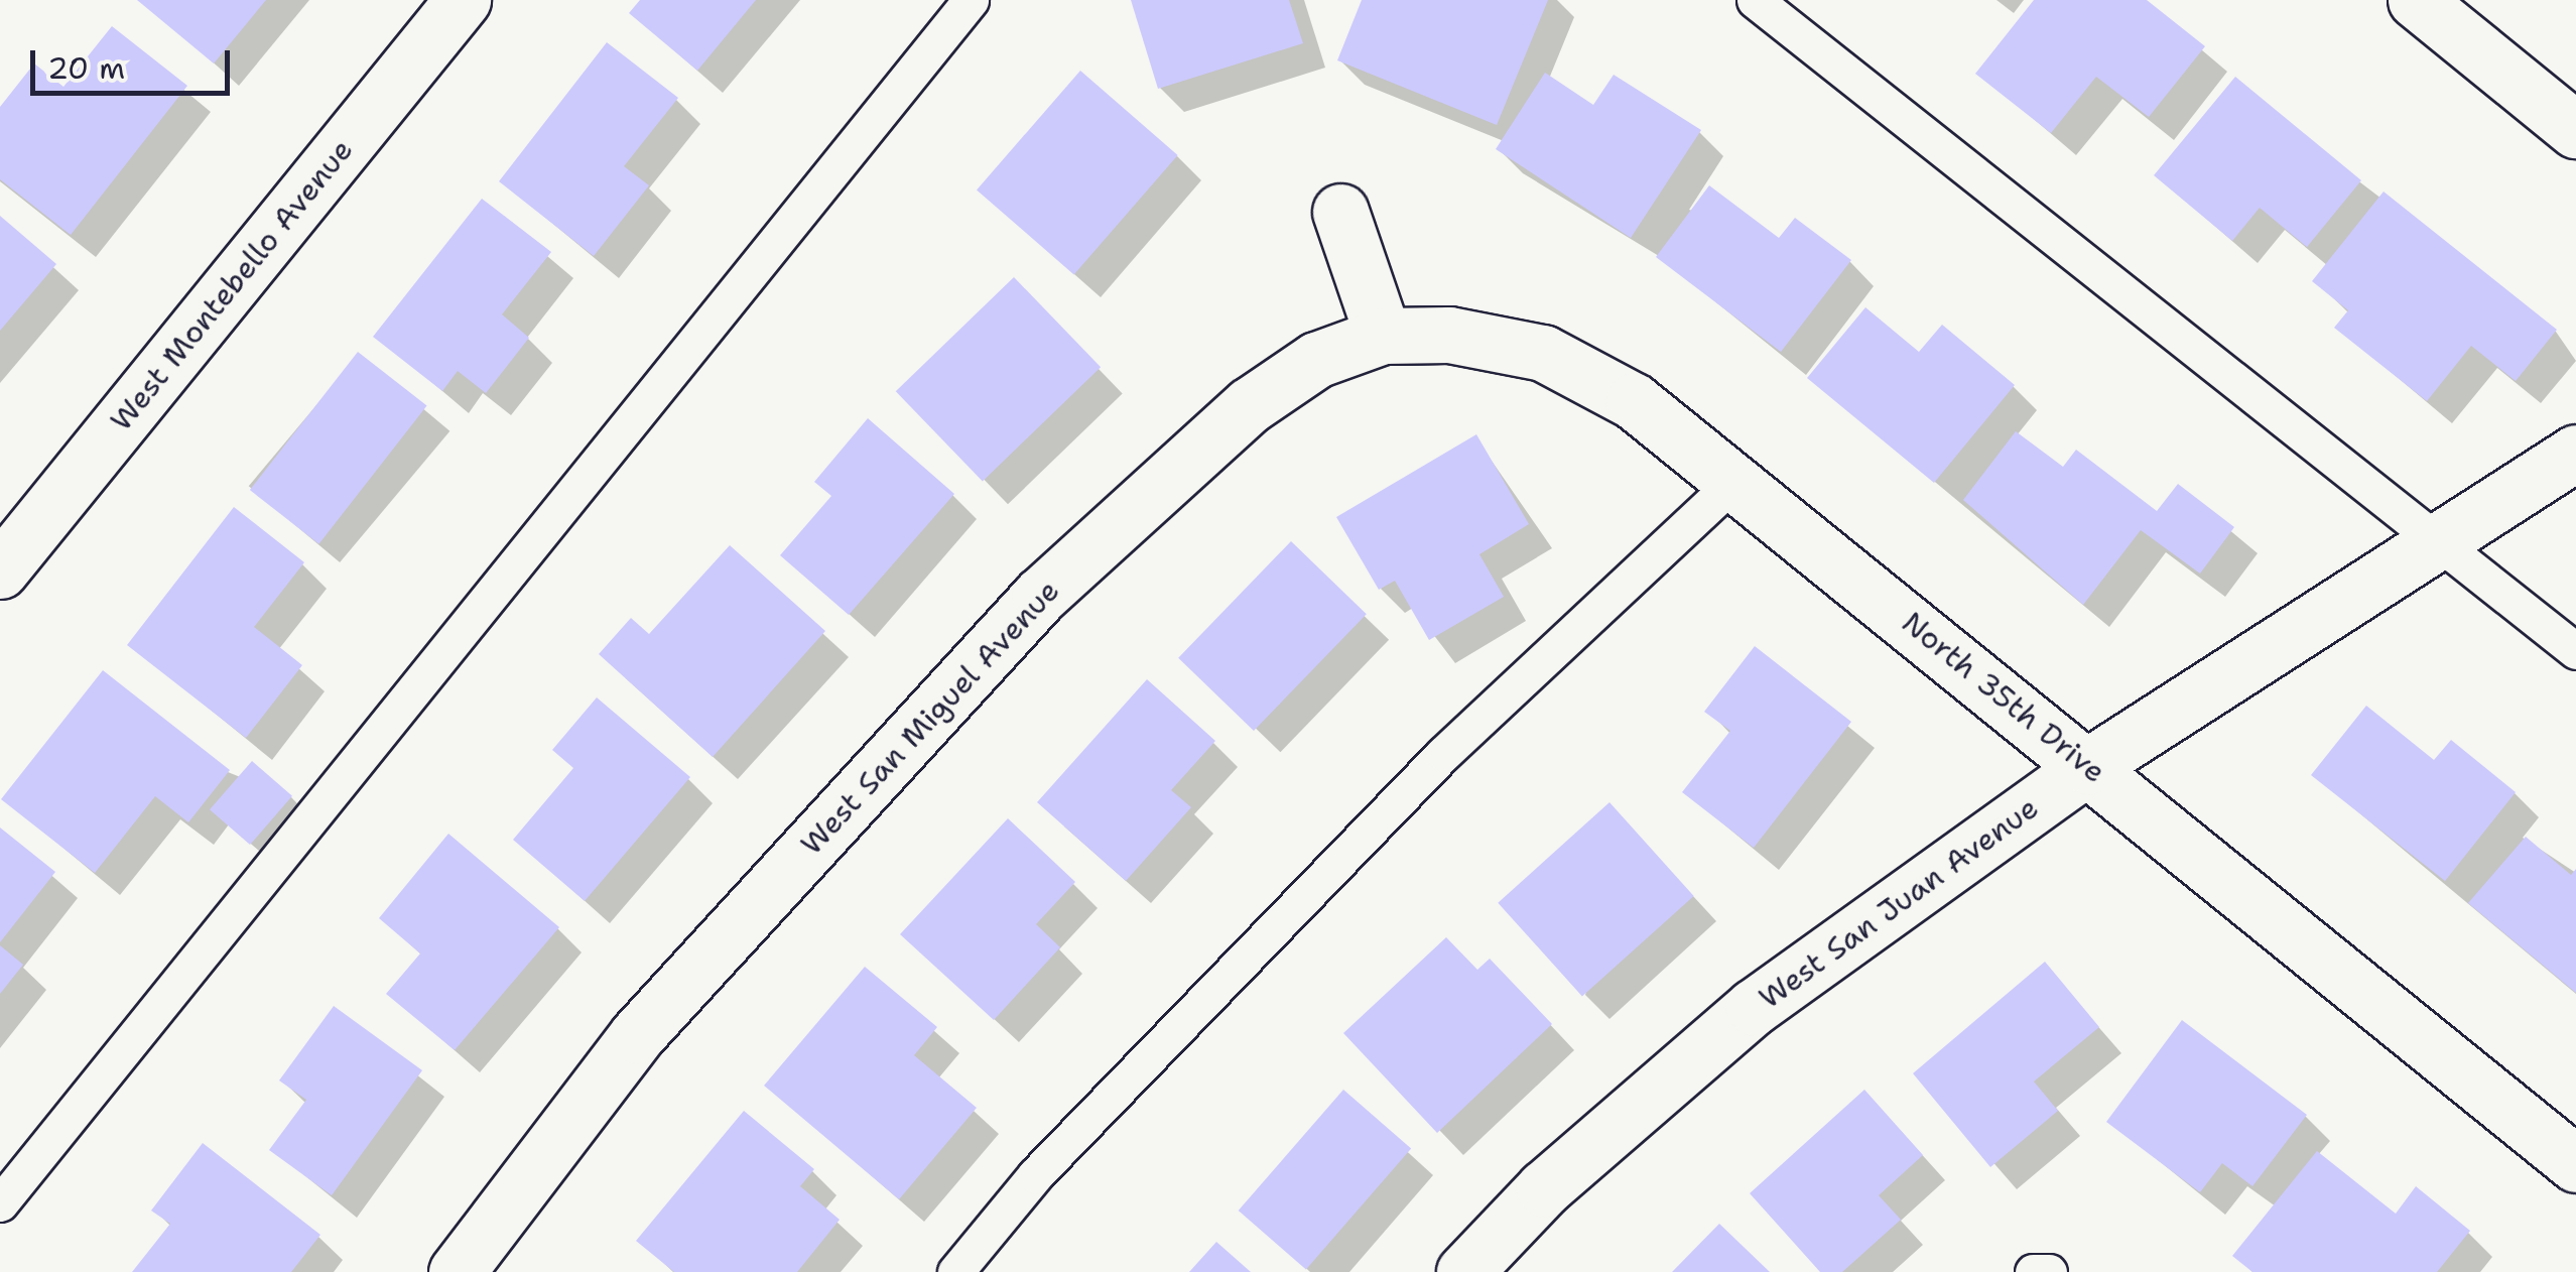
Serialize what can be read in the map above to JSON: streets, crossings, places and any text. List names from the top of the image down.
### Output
{
  "streets": {
    "street": [
      "West Montebello Avenue",
      "North 35th Drive",
      "West San Miguel Avenue",
      "West San Juan Avenue"
    ]
  },
  "crossings": [
    ["North 35th Drive", "West San Miguel Avenue"],
    ["North 35th Drive", "West San Juan Avenue"]
  ],
  "scale_bar": "20 m"
}
